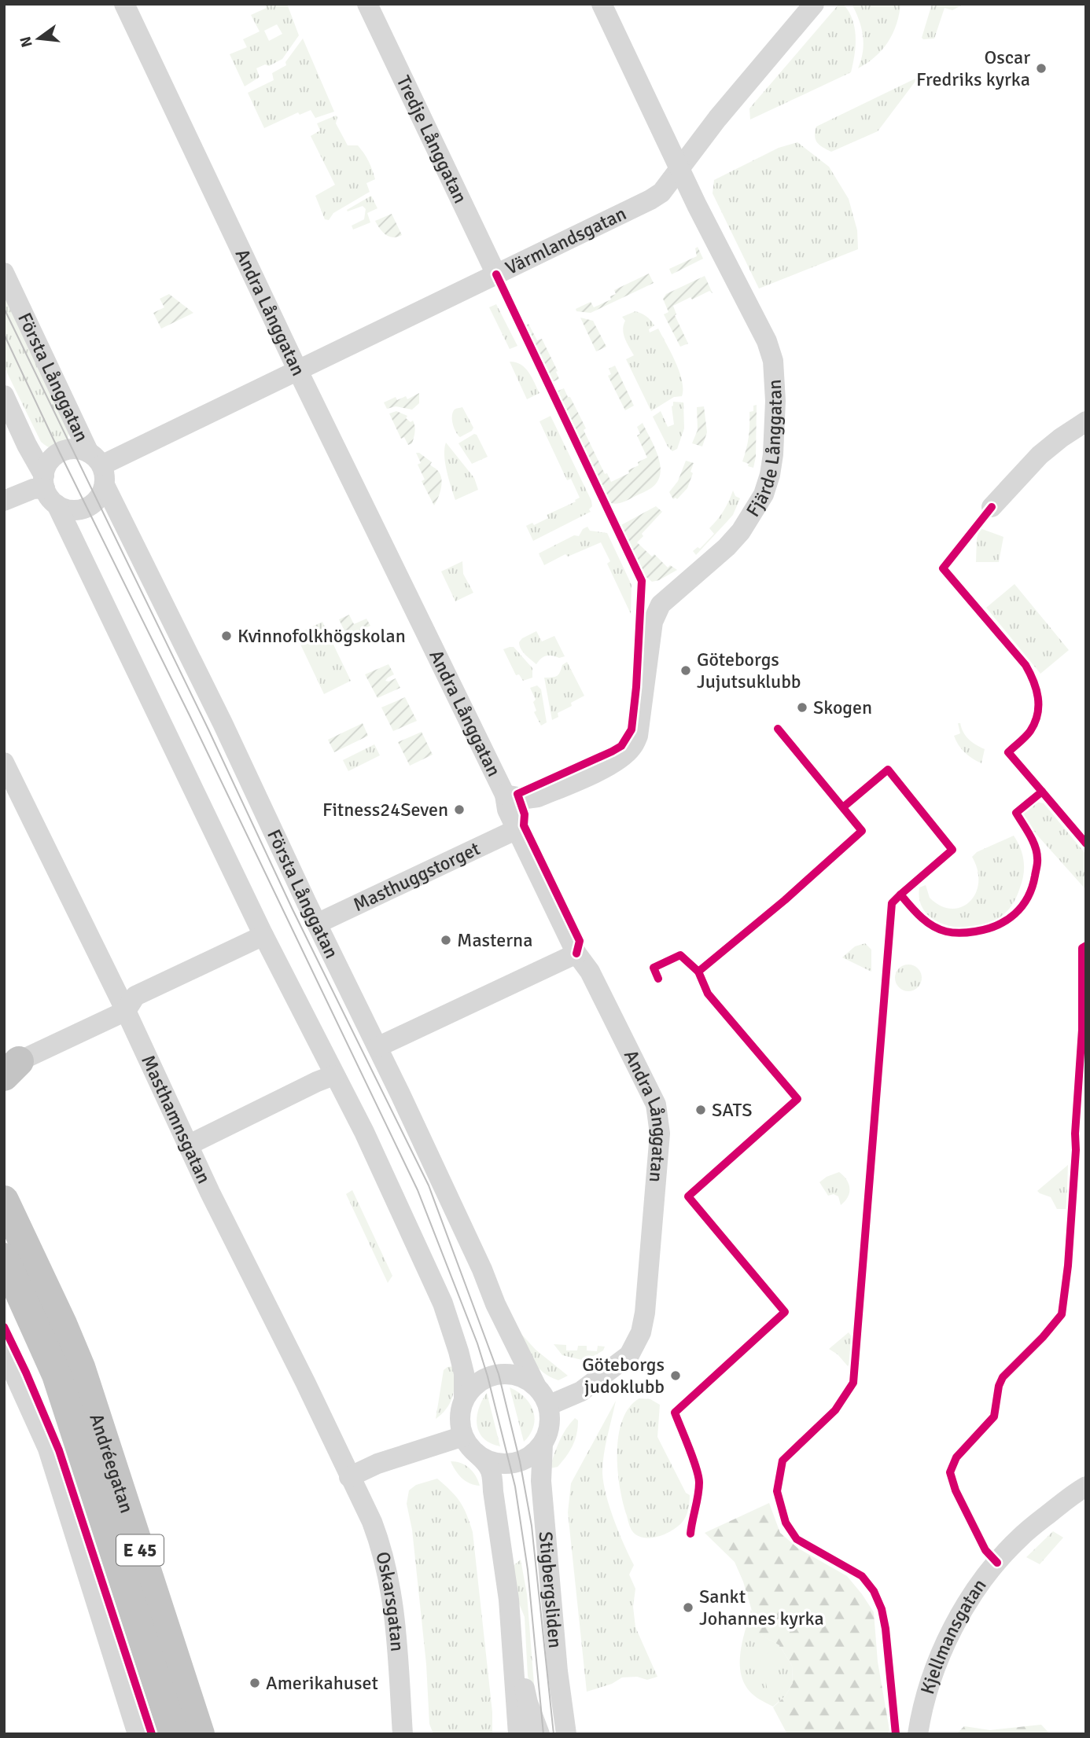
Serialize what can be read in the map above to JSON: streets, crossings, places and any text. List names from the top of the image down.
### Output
{
  "streets": {
    "highway": ["Andréegatan", "E 45"],
    "street": [
      "Tredje Långgatan",
      "Värmlandsgatan",
      "Andra Långgatan",
      "Första Långgatan",
      "Fjärde Långgatan",
      "Masthuggstorget",
      "Masthamnsgatan",
      "Stigbergsliden",
      "Oskarsgatan",
      "Kjellmansgatan"
    ]
  },
  "crossings": [
    ["Tredje Långgatan", "Värmlandsgatan"],
    ["Värmlandsgatan", "Andra Långgatan"],
    ["Värmlandsgatan", "Första Långgatan"],
    ["Värmlandsgatan", "Fjärde Långgatan"],
    ["Andra Långgatan", "Första Långgatan"],
    ["Andra Långgatan", "Fjärde Långgatan"],
    ["Andra Långgatan", "Masthuggstorget"],
    ["Andra Långgatan", "Stigbergsliden"],
    ["Första Långgatan", "Masthuggstorget"],
    ["Första Långgatan", "Stigbergsliden"],
    ["Masthamnsgatan", "Oskarsgatan"]
  ],
  "places": [
    "Oscar Fredriks kyrka",
    "Kvinnofolkhögskolan",
    "Göteborgs Jujutsuklubb",
    "Skogen",
    "Fitness24Seven",
    "Masterna",
    "SATS",
    "Göteborgs judoklubb",
    "Sankt Johannes kyrka",
    "Amerikahuset"
  ],
  "north": "left"
}
